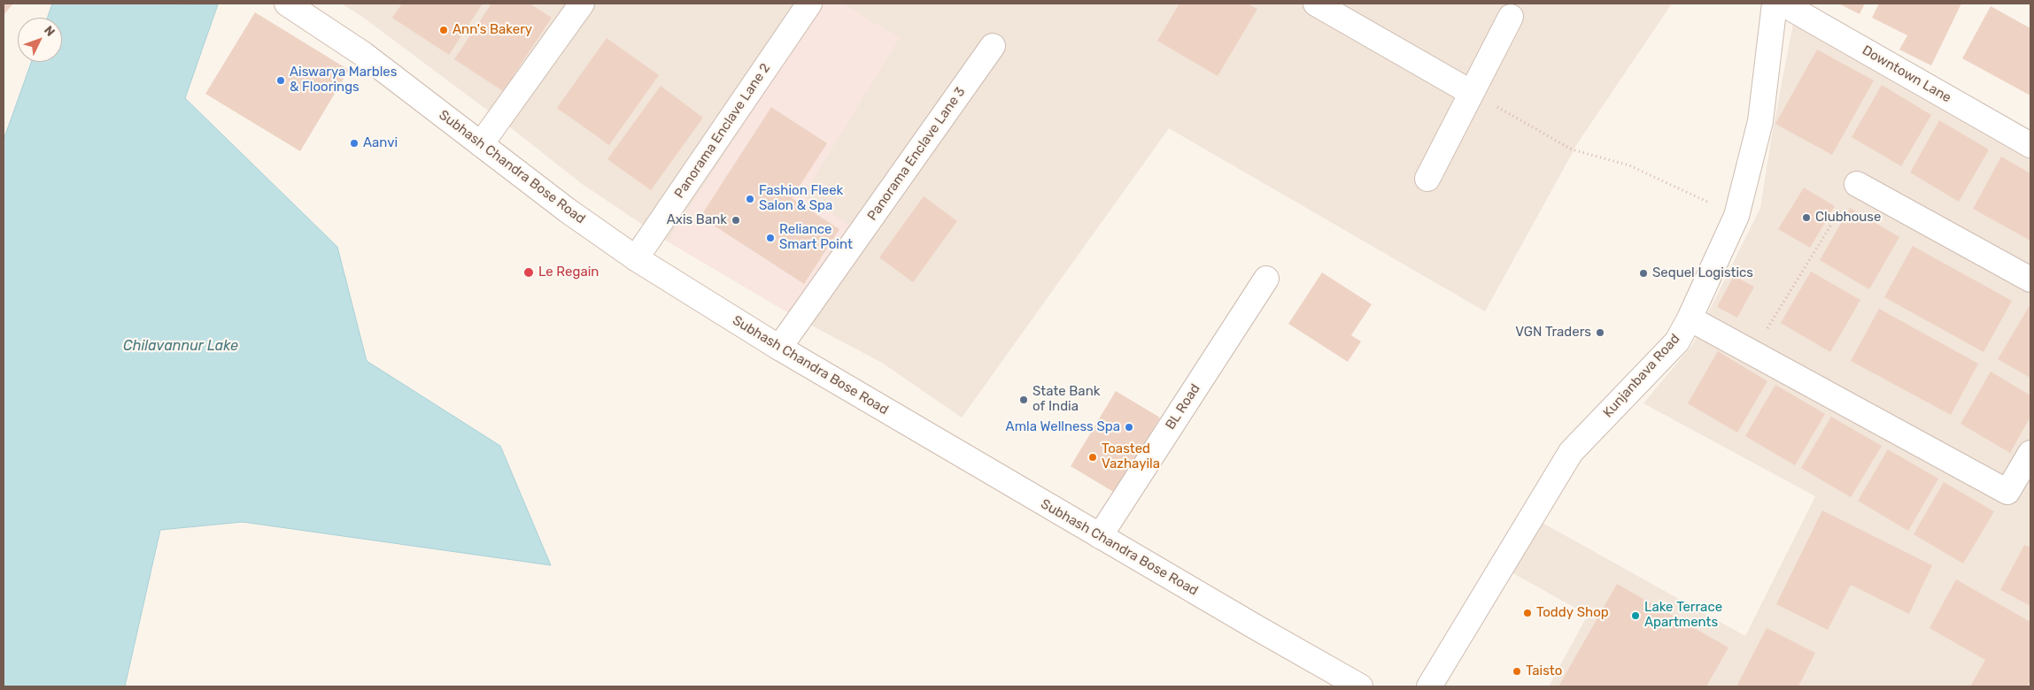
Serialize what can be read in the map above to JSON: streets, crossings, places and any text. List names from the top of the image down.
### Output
{
  "streets": {
    "street": [
      "Downtown Lane",
      "Panorama Enclave Lane 2",
      "Panorama Enclave Lane 3",
      "Subhash Chandra Bose Road",
      "Kunjanbava Road",
      "BL Road"
    ]
  },
  "crossings": [
    ["Panorama Enclave Lane 2", "Subhash Chandra Bose Road"],
    ["Panorama Enclave Lane 3", "Subhash Chandra Bose Road"],
    ["Subhash Chandra Bose Road", "BL Road"]
  ],
  "water": ["Chilavannur Lake"],
  "places": [
    "Ann's Bakery",
    "Aiswarya Marbles & Floorings",
    "Aanvi",
    "Fashion Fleek Salon & Spa",
    "Clubhouse",
    "Axis Bank",
    "Reliance Smart Point",
    "Le Regain",
    "Sequel Logistics",
    "VGN Traders",
    "State Bank of India",
    "Amla Wellness Spa",
    "Toasted Vazhayila",
    "Toddy Shop",
    "Lake Terrace Apartments",
    "Taisto"
  ],
  "north": "top right"
}
